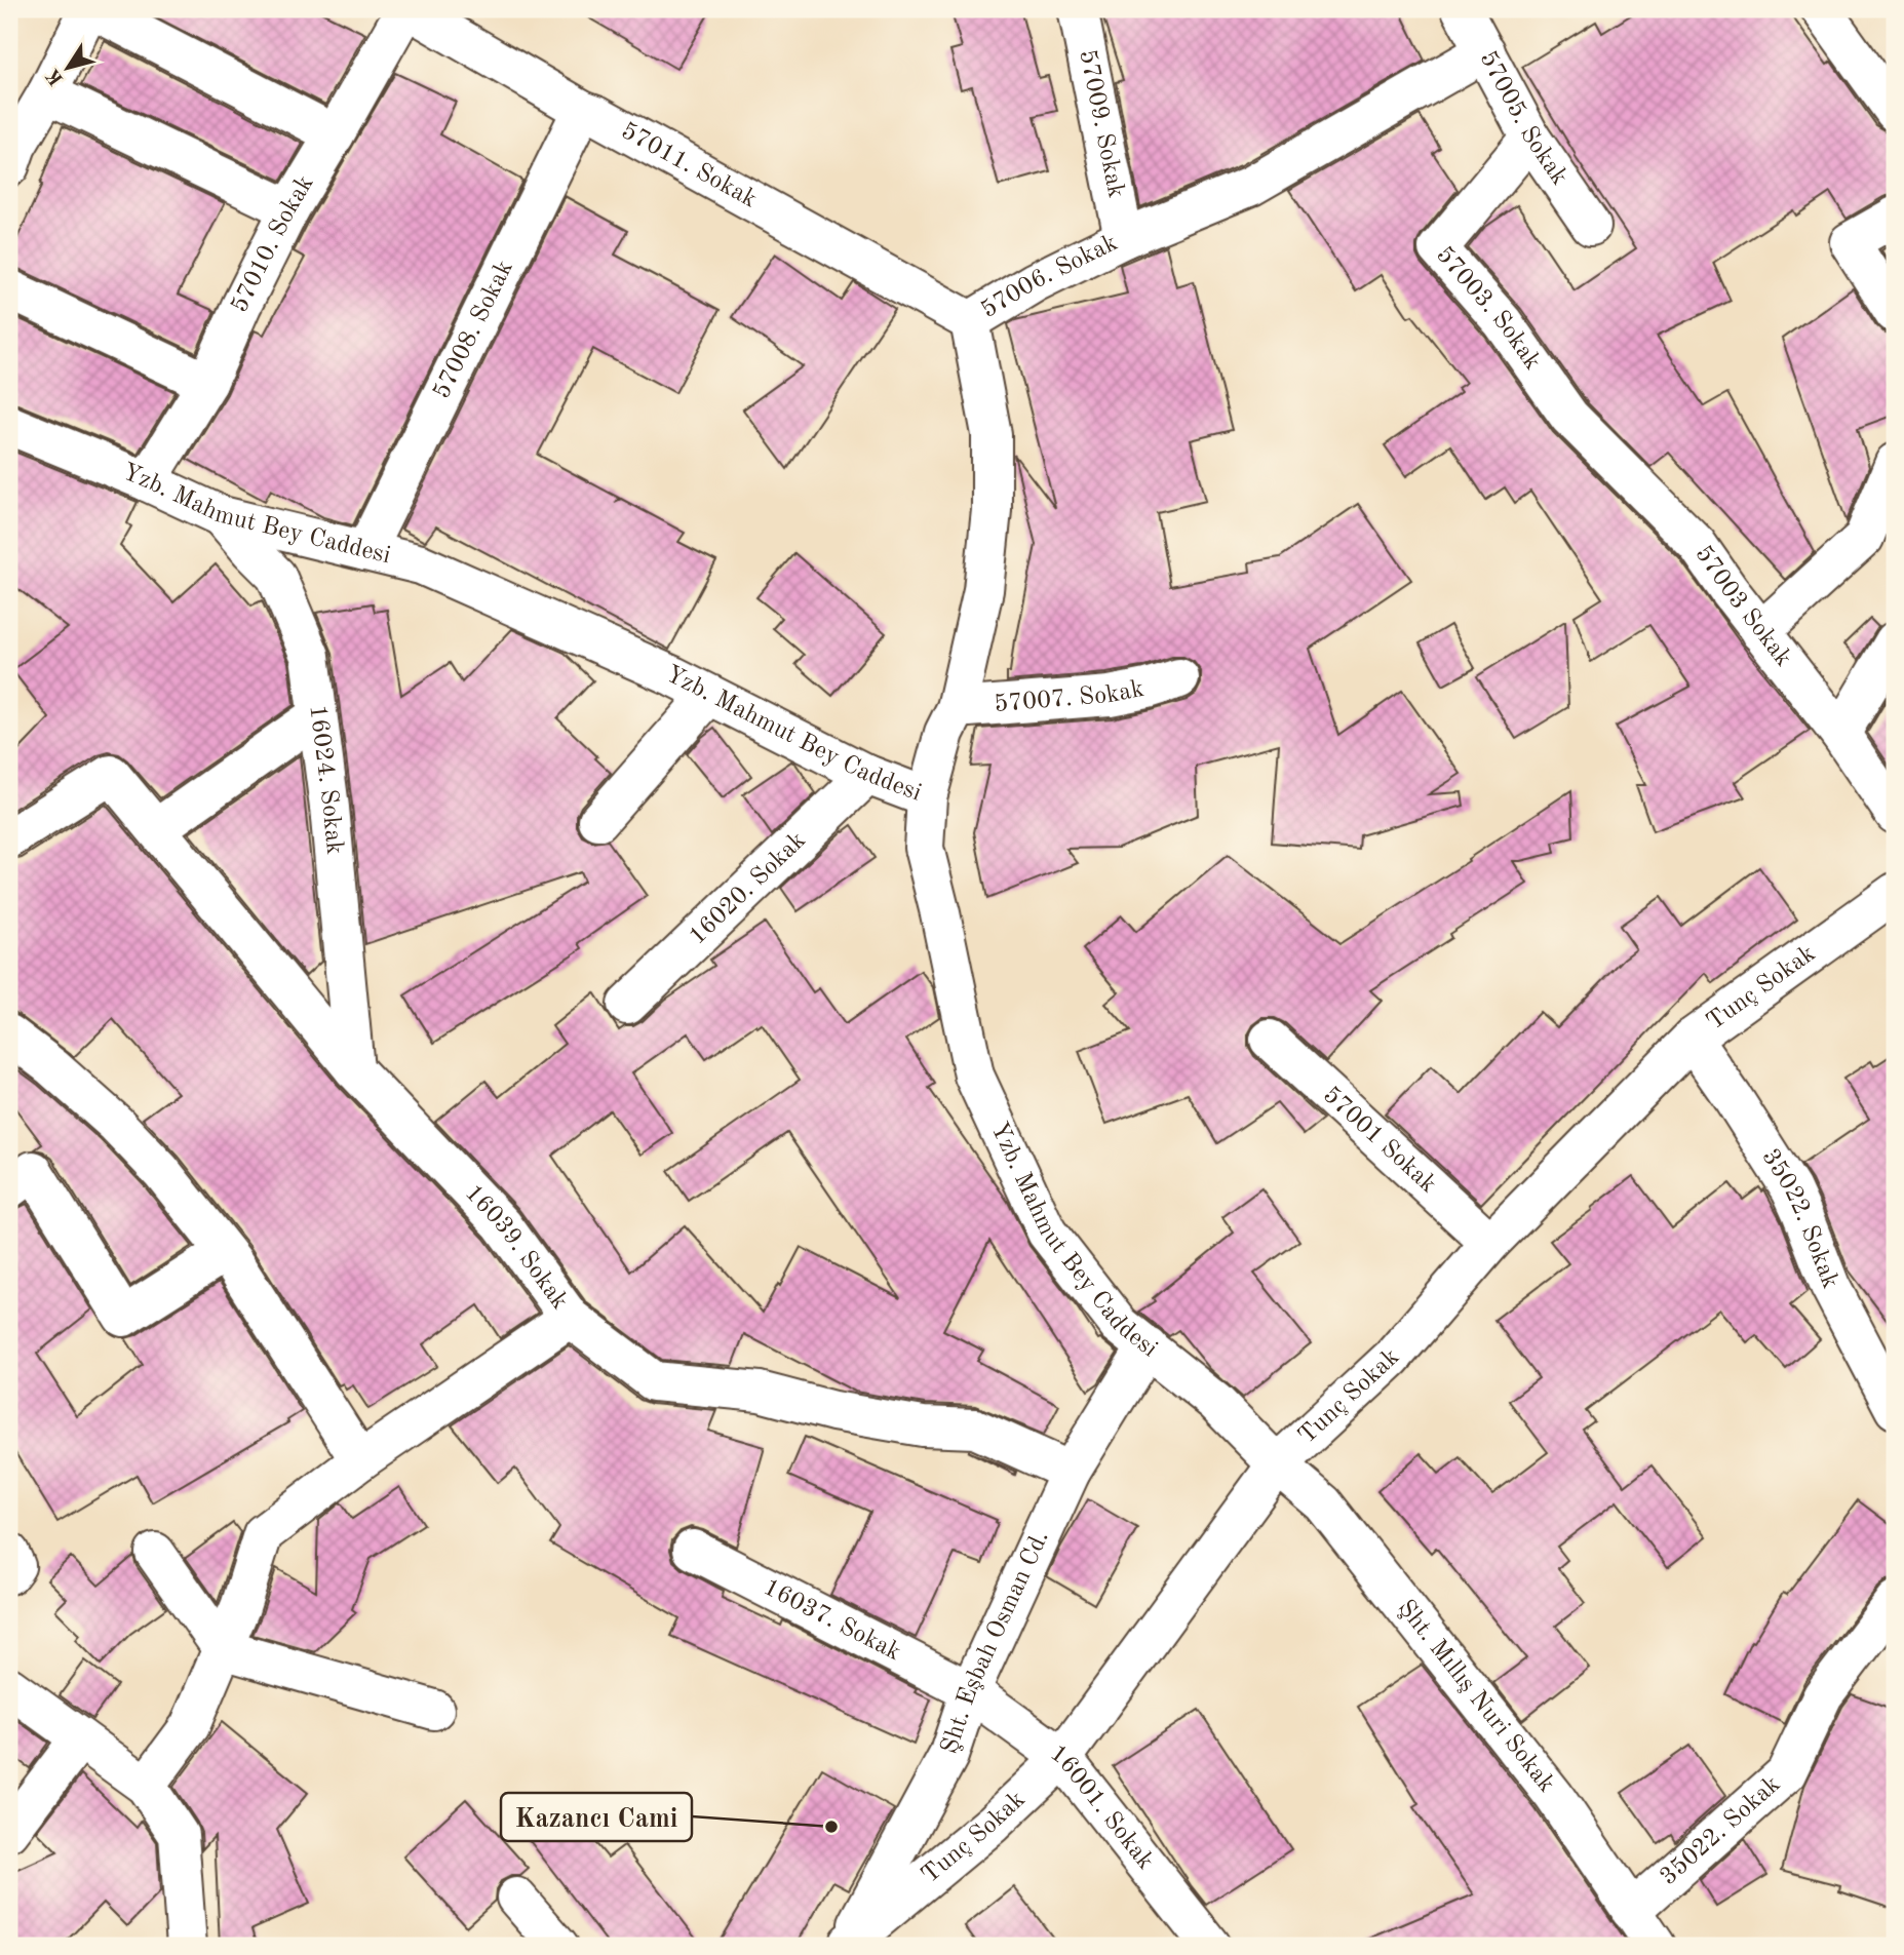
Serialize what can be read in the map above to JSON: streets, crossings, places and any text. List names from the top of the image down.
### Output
{
  "streets": {
    "street": [
      "57005. Sokak",
      "57009. Sokak",
      "57011. Sokak",
      "57010. Sokak",
      "57006. Sokak",
      "57003. Sokak",
      "57008. Sokak",
      "Yzb. Mahmut Bey Caddesi",
      "57003 Sokak",
      "57007. Sokak",
      "16024. Sokak",
      "16020. Sokak",
      "Tunç Sokak",
      "57001 Sokak",
      "35022. Sokak",
      "16039. Sokak",
      "16037. Sokak",
      "Şht. Eşbah Osman Cd.",
      "Şht. Mıllış Nuri Sokak",
      "16001. Sokak"
    ]
  },
  "crossings": [
    ["57005. Sokak", "57006. Sokak"],
    ["57005. Sokak", "57003. Sokak"],
    ["57009. Sokak", "57006. Sokak"],
    ["57011. Sokak", "57010. Sokak"],
    ["57011. Sokak", "57006. Sokak"],
    ["57011. Sokak", "57008. Sokak"],
    ["57010. Sokak", "Yzb. Mahmut Bey Caddesi"],
    ["57006. Sokak", "Yzb. Mahmut Bey Caddesi"],
    ["57006. Sokak", "57007. Sokak"],
    ["57003. Sokak", "57003 Sokak"],
    ["57008. Sokak", "Yzb. Mahmut Bey Caddesi"],
    ["Yzb. Mahmut Bey Caddesi", "16024. Sokak"],
    ["Yzb. Mahmut Bey Caddesi", "16020. Sokak"],
    ["Yzb. Mahmut Bey Caddesi", "Tunç Sokak"],
    ["Yzb. Mahmut Bey Caddesi", "Şht. Eşbah Osman Cd."],
    ["Yzb. Mahmut Bey Caddesi", "Şht. Mıllış Nuri Sokak"],
    ["16024. Sokak", "16039. Sokak"],
    ["Tunç Sokak", "57001 Sokak"],
    ["Tunç Sokak", "35022. Sokak"],
    ["Tunç Sokak", "Şht. Eşbah Osman Cd."],
    ["Tunç Sokak", "Şht. Mıllış Nuri Sokak"],
    ["Tunç Sokak", "16001. Sokak"],
    ["35022. Sokak", "Şht. Mıllış Nuri Sokak"],
    ["16039. Sokak", "Şht. Eşbah Osman Cd."],
    ["16037. Sokak", "Şht. Eşbah Osman Cd."],
    ["16037. Sokak", "16001. Sokak"],
    ["Şht. Eşbah Osman Cd.", "16001. Sokak"]
  ],
  "places": ["Kazancı Cami"],
  "north": "bottom left"
}
